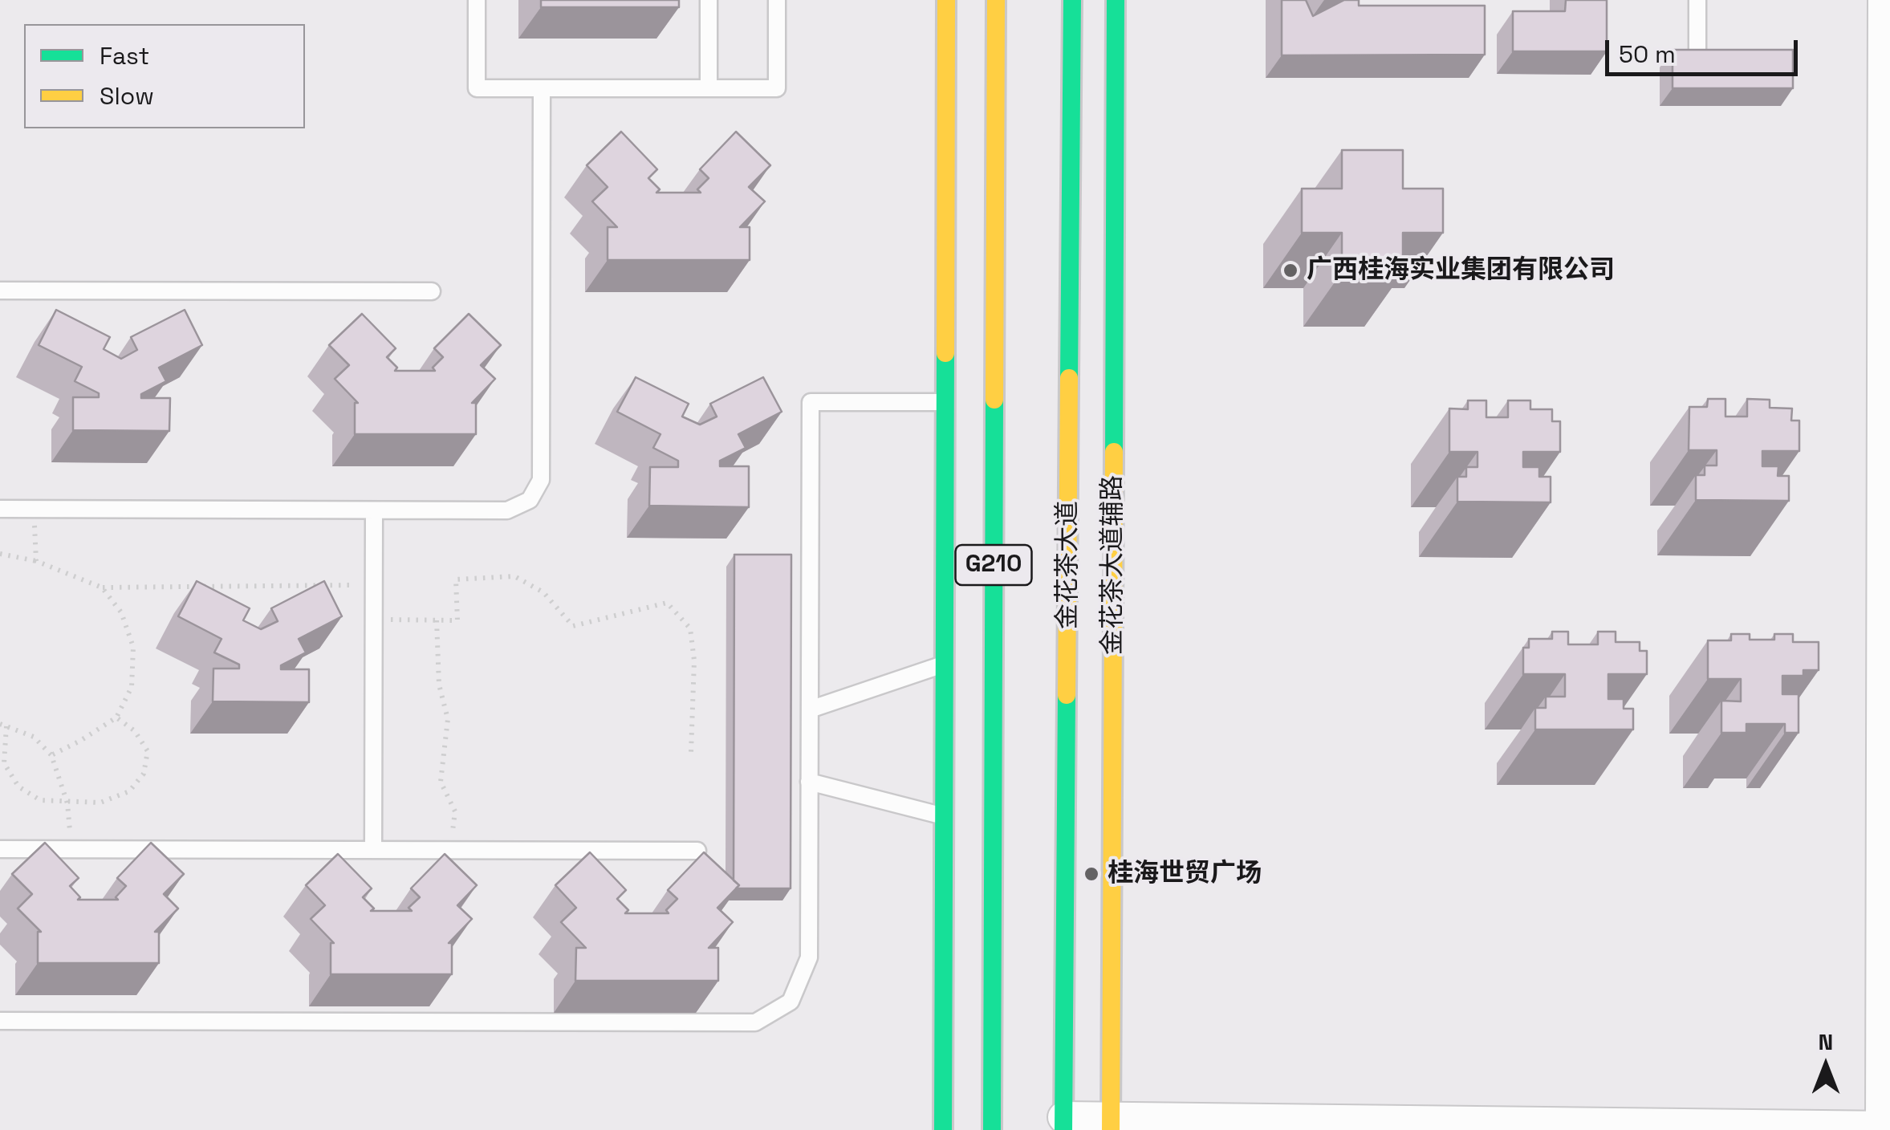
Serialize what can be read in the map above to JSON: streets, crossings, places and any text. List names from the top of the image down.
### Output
{
  "streets": {
    "main road": ["G210", "金花茶大道", "金花茶大道辅路"]
  },
  "places": ["广西桂海实业集团有限公司", "桂海世贸广场"],
  "legend": ["Fast", "Slow"],
  "scale_bar": "50 m",
  "north": "top"
}
